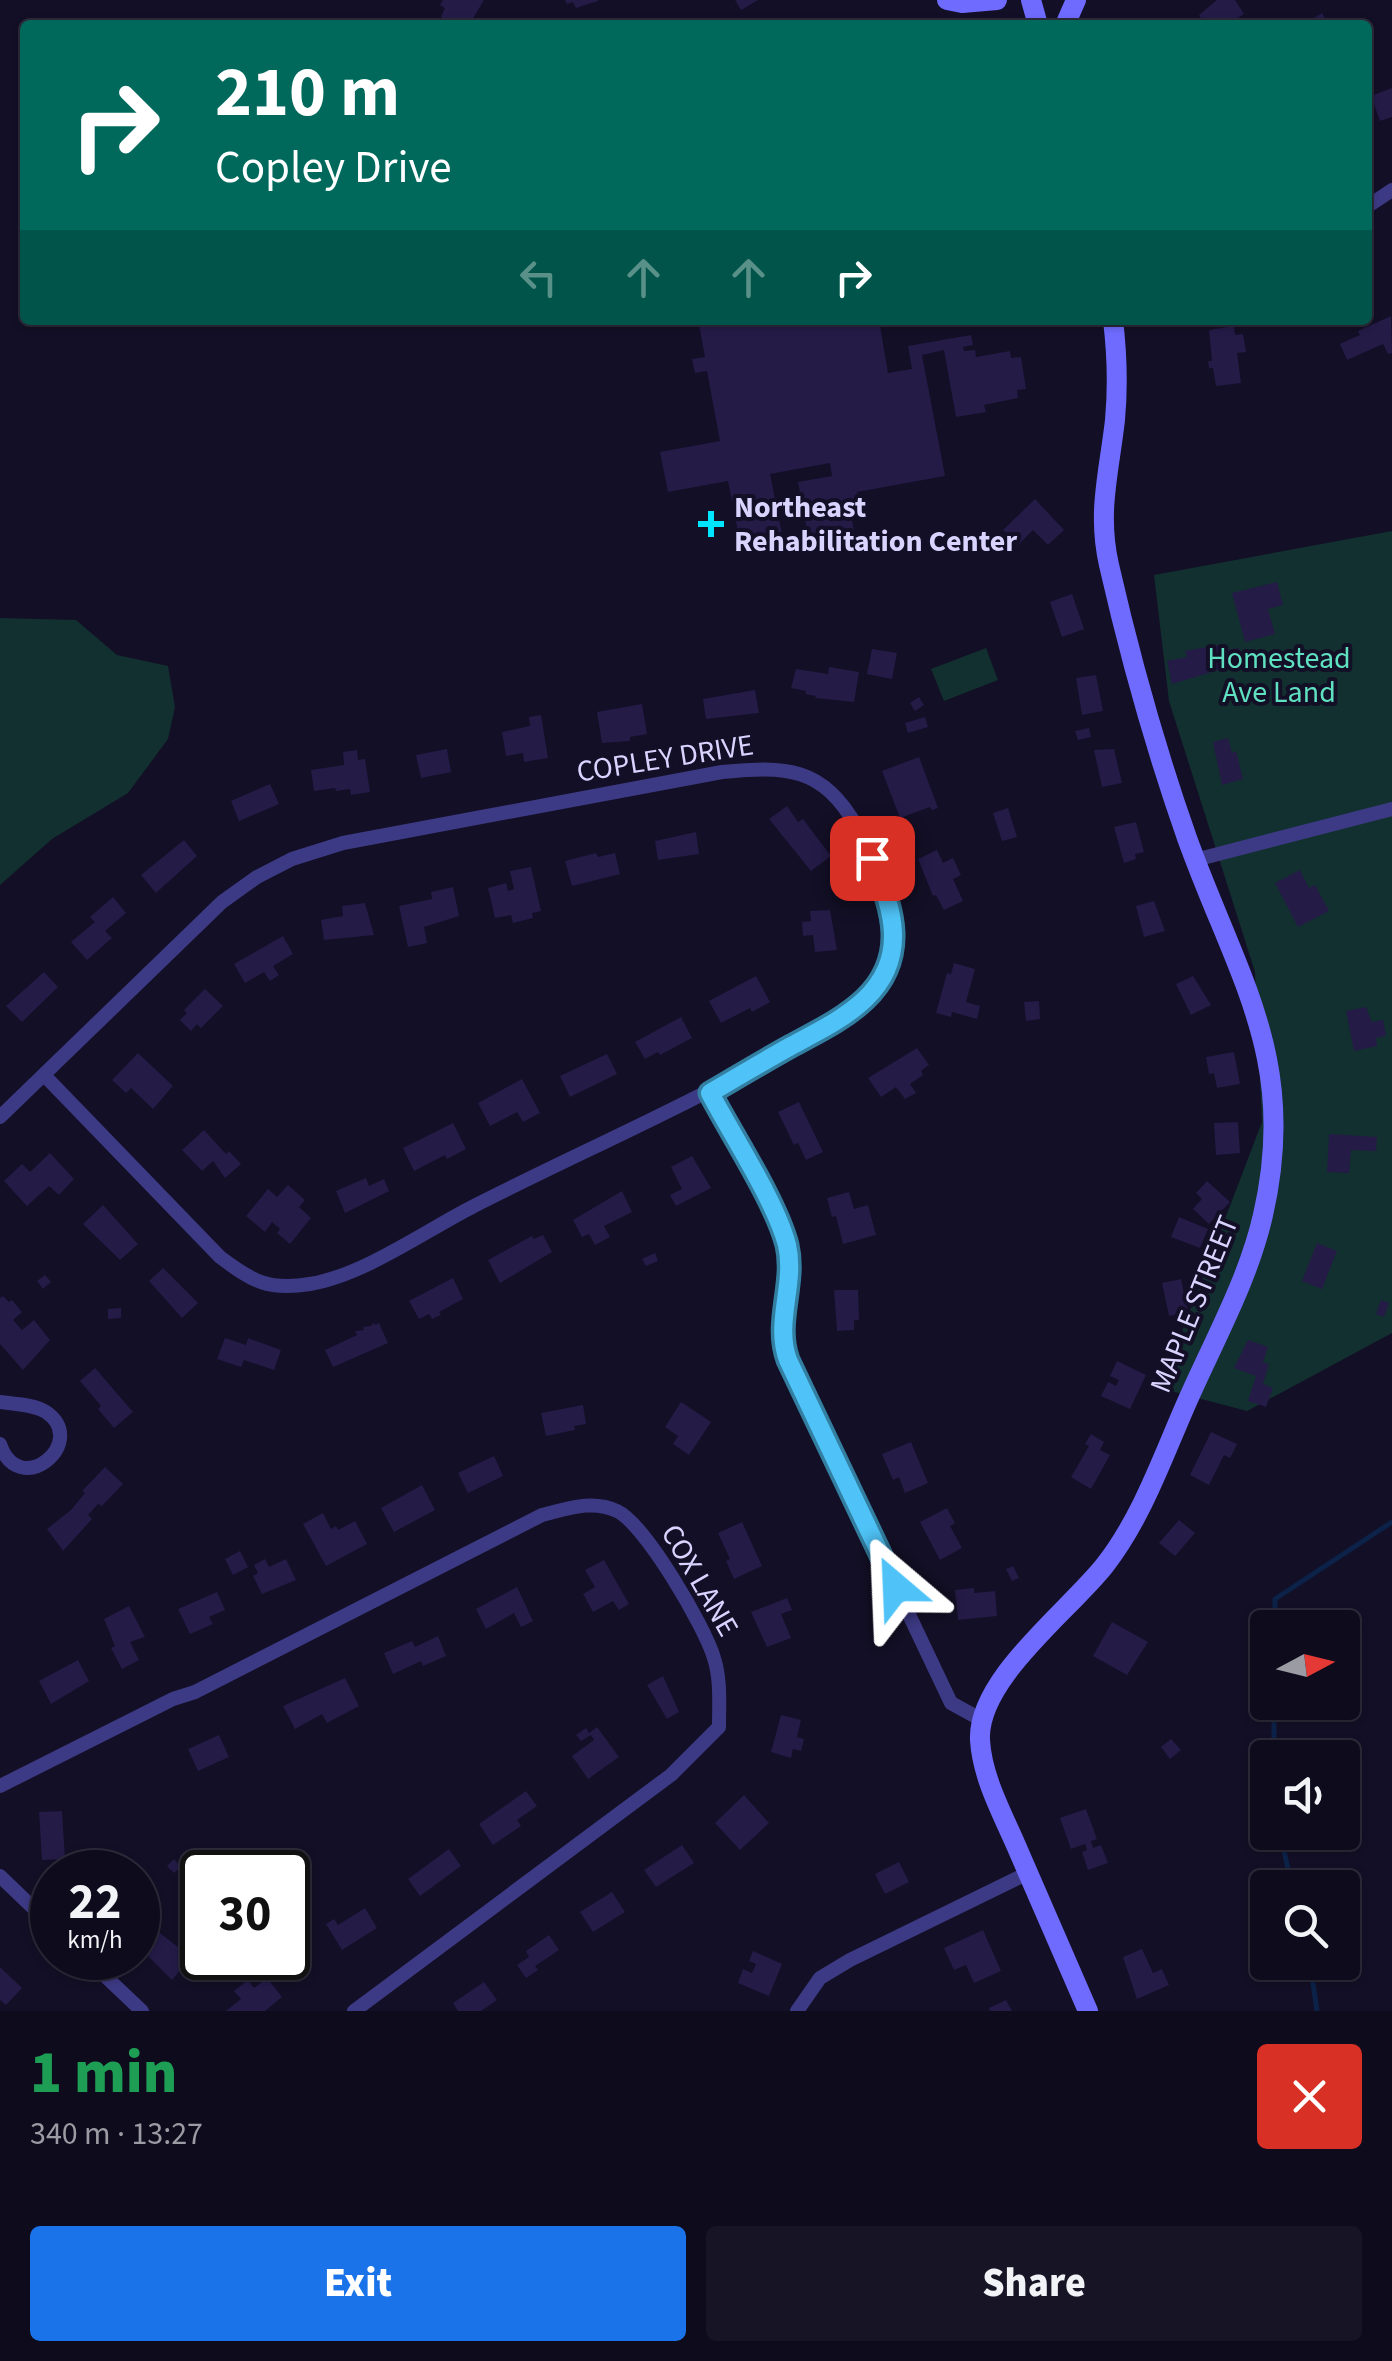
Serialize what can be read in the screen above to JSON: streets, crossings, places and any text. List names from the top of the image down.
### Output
{
  "streets": {
    "street": ["COPLEY DRIVE", "MAPLE STREET", "COX LANE"]
  },
  "parks": ["Homestead Ave Land"],
  "places": {
    "health": ["Northeast Rehabilitation Center"]
  },
  "north": "right",
  "page": {
    "turn": ["210 m", "Copley Drive"],
    "speed": "22 km/h",
    "limit": "30",
    "heading": ["1 min", "340 m · 13:27"],
    "buttons": ["Exit", "Share"]
  }
}
